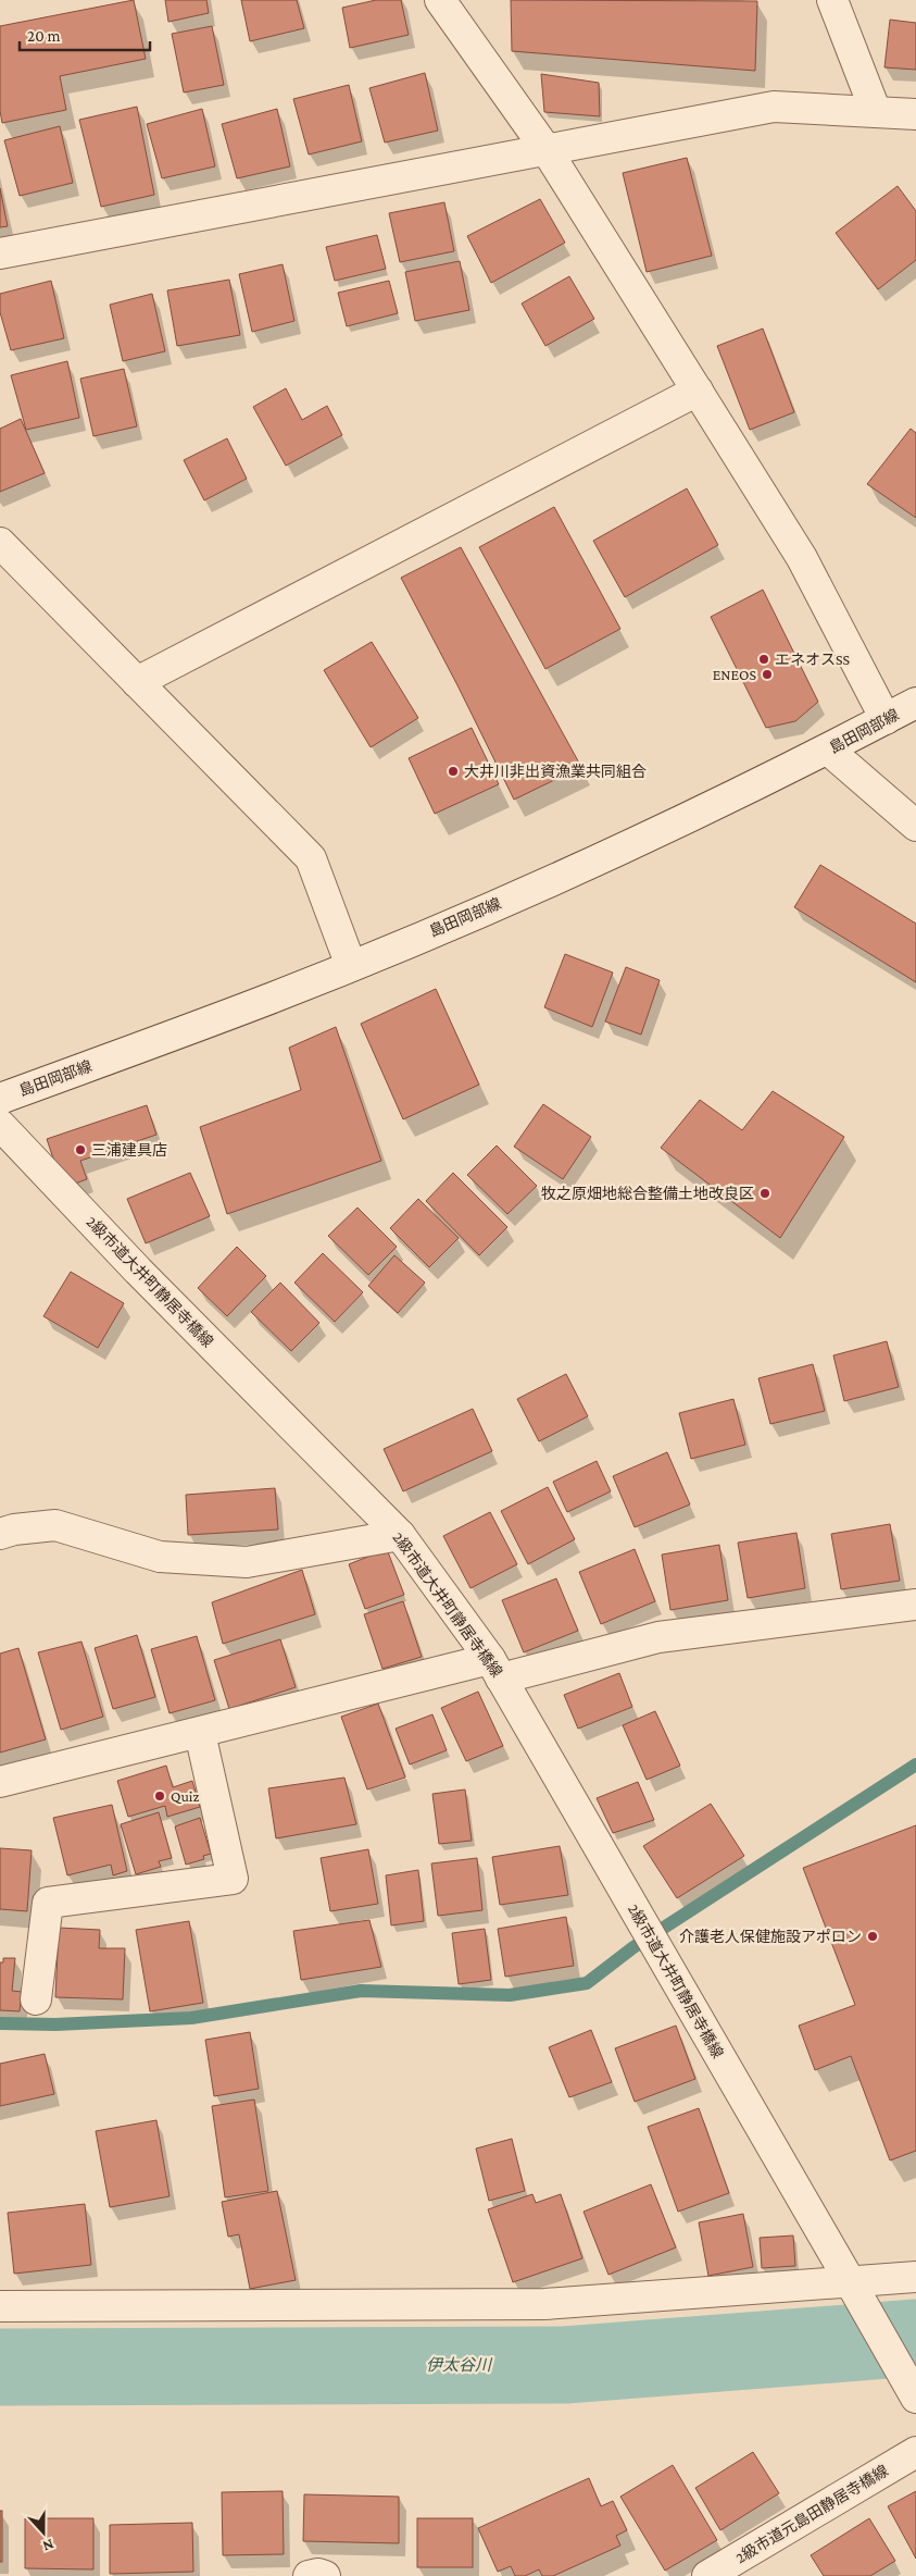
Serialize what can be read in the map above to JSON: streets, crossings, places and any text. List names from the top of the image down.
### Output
{
  "streets": {
    "street": ["島田岡部線", "2級市道大井町静居寺橋線", "2級市道元島田静居寺橋線"]
  },
  "water": ["伊太谷川"],
  "places": [
    "エネオスSS",
    "ENEOS",
    "大井川非出資漁業共同組合",
    "三浦建具店",
    "牧之原畑地総合整備土地改良区",
    "Quiz",
    "介護老人保健施設アポロン"
  ],
  "scale_bar": "20 m",
  "north": "bottom"
}
